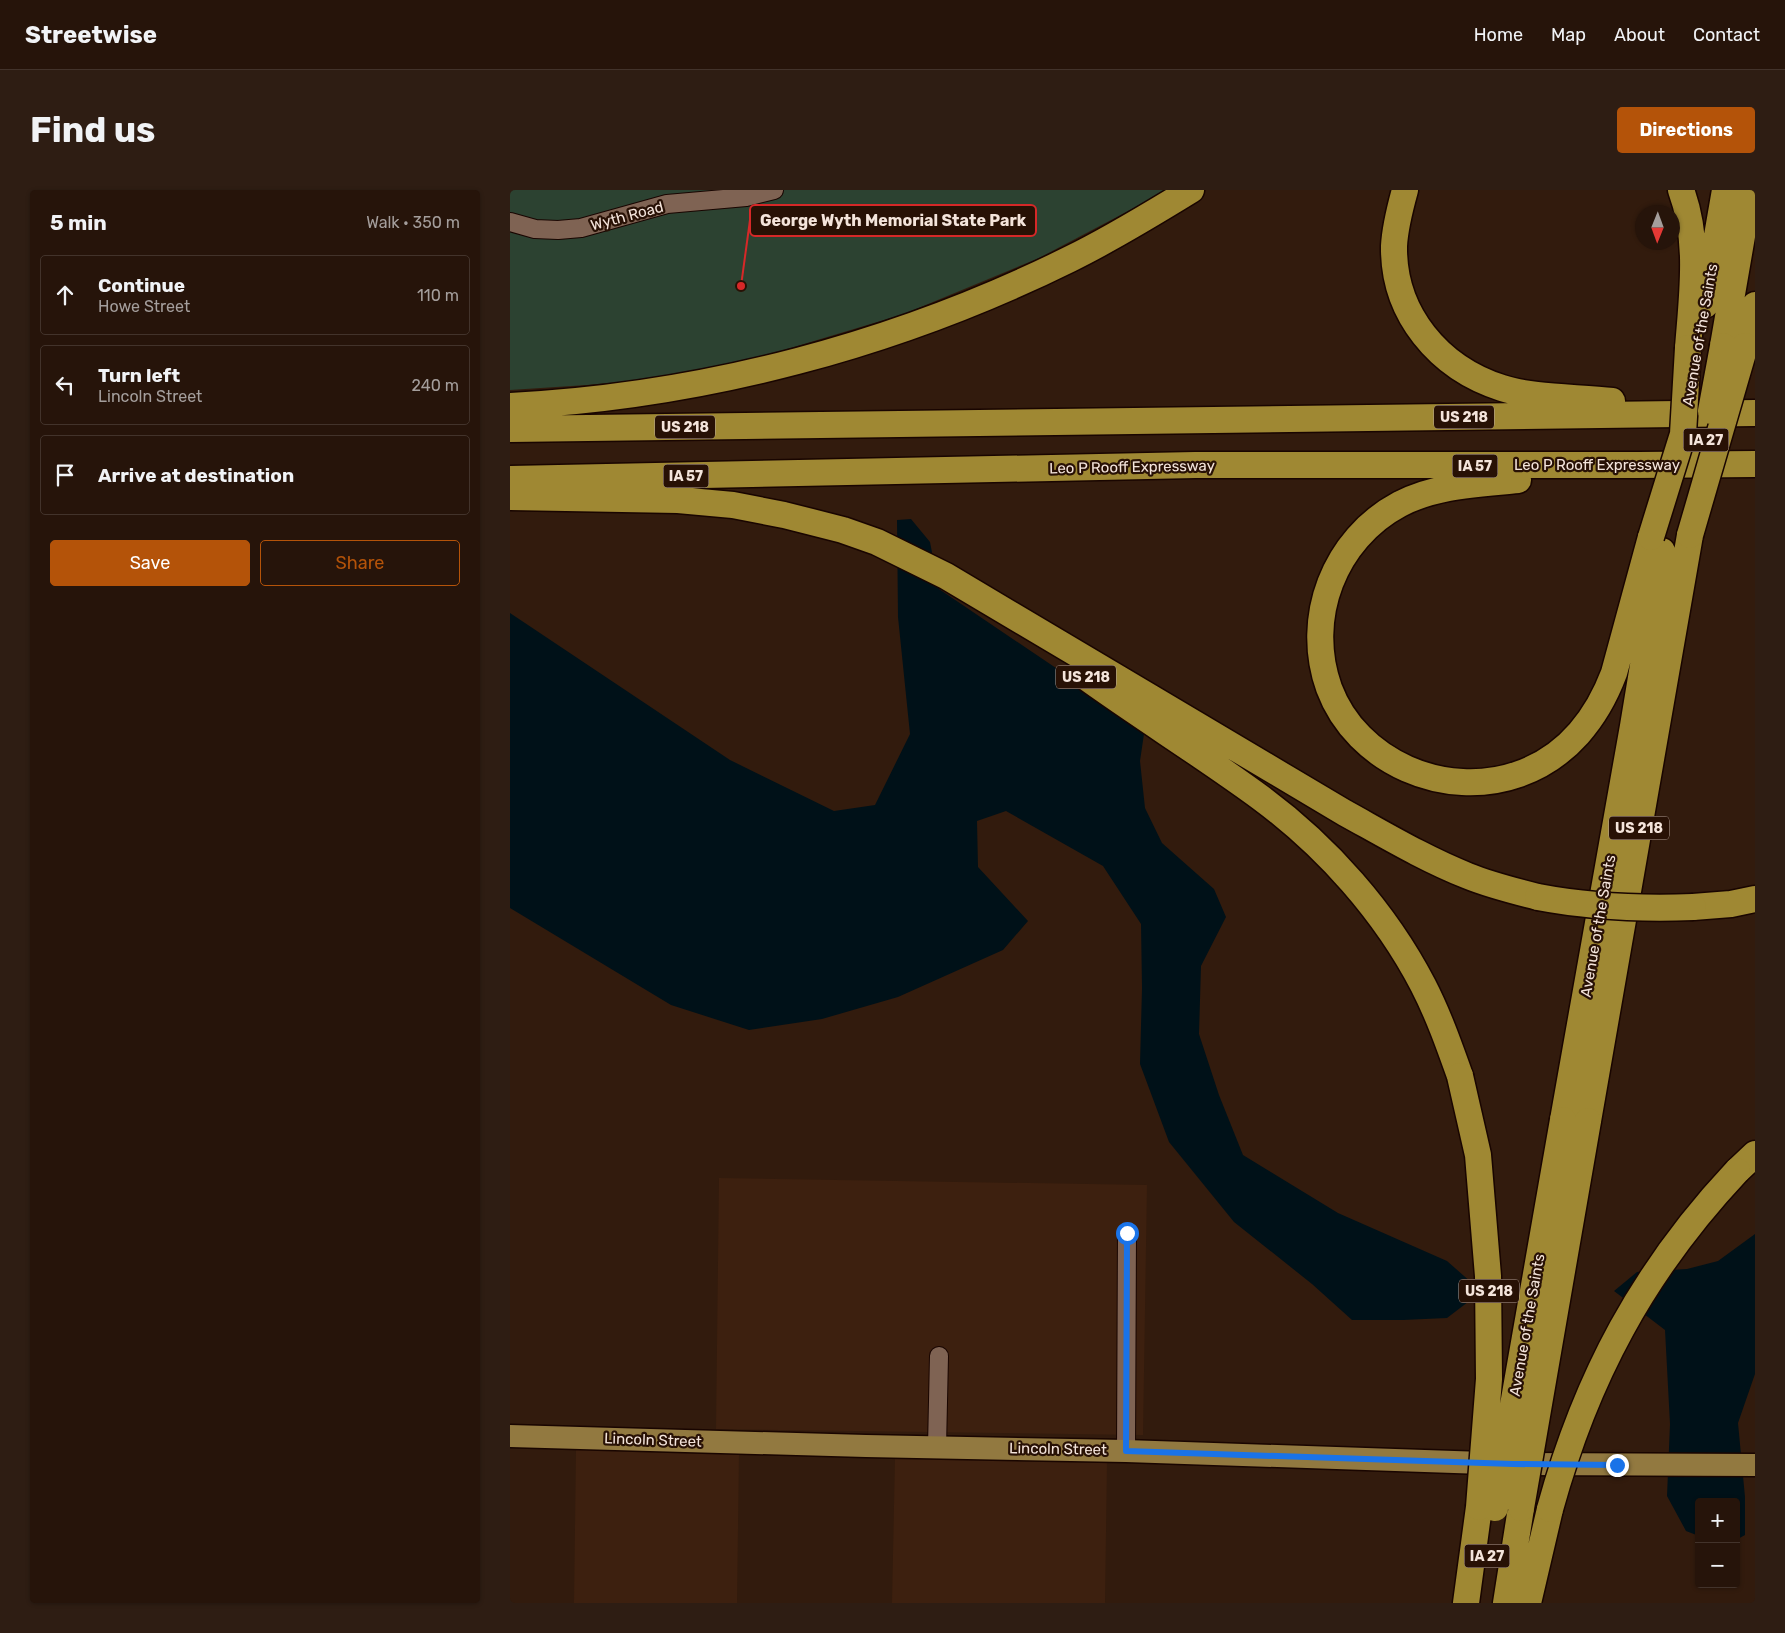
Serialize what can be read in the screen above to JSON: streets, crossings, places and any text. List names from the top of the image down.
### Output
{
  "streets": {
    "highway": [
      "Avenue of the Saints",
      "US 218",
      "IA 27",
      "Leo P Rooff Expressway",
      "IA 57"
    ],
    "main road": ["Lincoln Street"],
    "street": ["Wyth Road"]
  },
  "crossings": [
    ["Avenue of the Saints", "US 218"]
  ],
  "places": ["George Wyth Memorial State Park"],
  "north": "bottom",
  "page": {
    "header": "Streetwise",
    "nav": [
      "Home",
      "Map",
      "About",
      "Contact"
    ],
    "buttons": [
      "Directions",
      ["Save", "Share"]
    ],
    "title": "Find us",
    "heading": ["5 min", "Walk · 350 m"],
    "list": [
      ["Continue", "Howe Street", "110 m"],
      ["Turn left", "Lincoln Street", "240 m"],
      "Arrive at destination"
    ],
    "map_buttons": ["+", "−"]
  }
}
